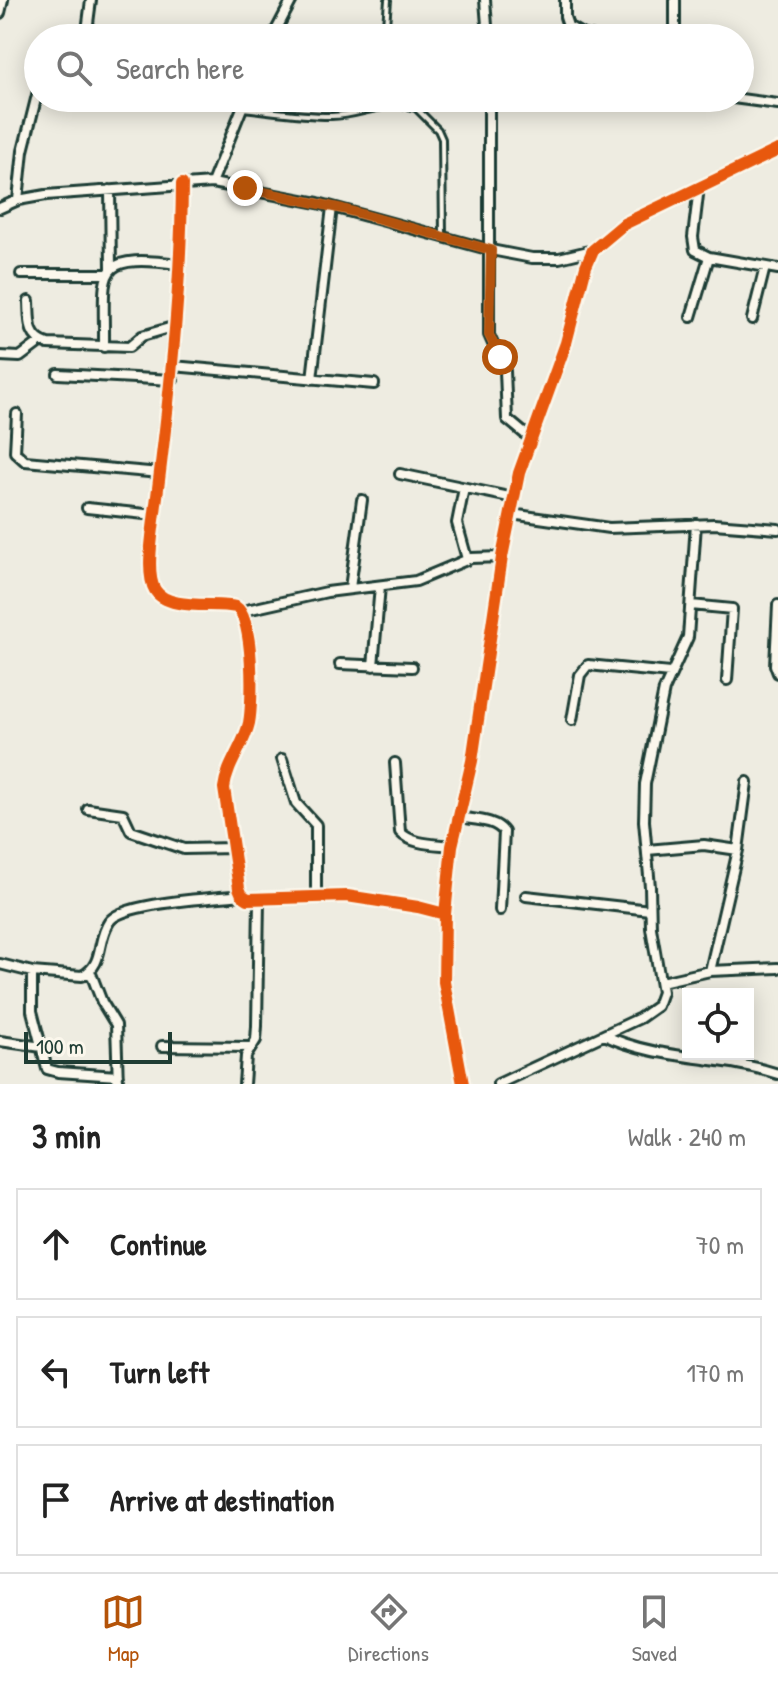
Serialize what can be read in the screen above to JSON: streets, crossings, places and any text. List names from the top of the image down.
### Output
{
  "scale_bar": "100 m",
  "page": {
    "search": "Search here",
    "scale": "100 m",
    "heading": ["3 min", "Walk · 240 m"],
    "list": [
      ["Continue", "70 m"],
      ["Turn left", "170 m"],
      "Arrive at destination"
    ],
    "nav": ["Map", "Directions", "Saved"]
  }
}
